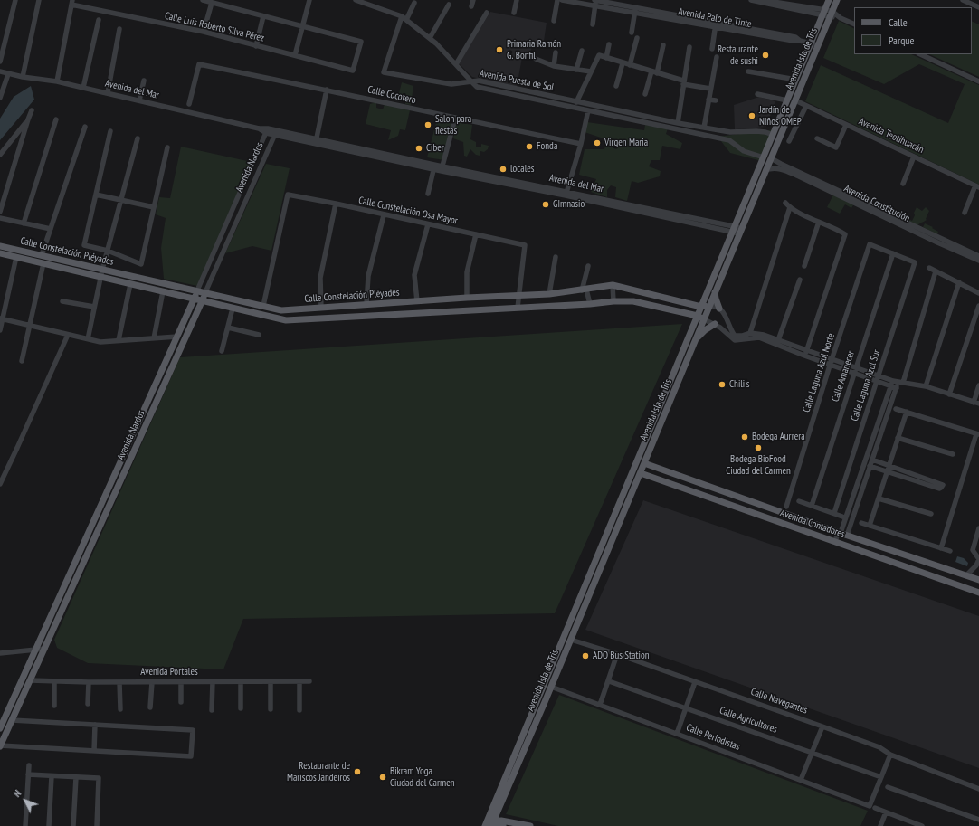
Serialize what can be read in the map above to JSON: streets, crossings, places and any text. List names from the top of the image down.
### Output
{
  "streets": {
    "main road": [
      "Avenida Isla de Tris",
      "Avenida Nardos",
      "Calle Constelación Pléyades",
      "Avenida Contadores"
    ],
    "street": [
      "Avenida Palo de Tinte",
      "Calle Luis Roberto Silva Pérez",
      "Avenida Puesta de Sol",
      "Avenida del Mar",
      "Calle Cocotero",
      "Avenida Teotihuacán",
      "Avenida Constitución",
      "Calle Constelación Osa Mayor",
      "Calle Laguna Azul Norte",
      "Calle Amanecer",
      "Calle Laguna Azul Sur",
      "Avenida Portales",
      "Calle Navegantes",
      "Calle Agricultores",
      "Calle Periodistas"
    ]
  },
  "crossings": [
    ["Avenida Palo de Tinte", "Avenida Isla de Tris"],
    ["Avenida Isla de Tris", "Avenida Puesta de Sol"],
    ["Avenida Isla de Tris", "Avenida del Mar"],
    ["Avenida Isla de Tris", "Avenida Teotihuacán"],
    ["Avenida Isla de Tris", "Avenida Constitución"],
    ["Avenida Isla de Tris", "Calle Constelación Pléyades"],
    ["Avenida Isla de Tris", "Avenida Contadores"],
    ["Avenida Isla de Tris", "Calle Navegantes"],
    ["Avenida Isla de Tris", "Calle Periodistas"],
    ["Avenida del Mar", "Avenida Nardos"],
    ["Avenida Nardos", "Calle Constelación Pléyades"],
    ["Avenida Nardos", "Avenida Portales"],
    ["Calle Constelación Osa Mayor", "Calle Constelación Pléyades"],
    ["Calle Laguna Azul Norte", "Calle Amanecer"],
    ["Calle Laguna Azul Norte", "Calle Laguna Azul Sur"],
    ["Calle Amanecer", "Calle Laguna Azul Sur"],
    ["Calle Agricultores", "Calle Periodistas"]
  ],
  "places": [
    "Primaria Ramón G. Bonfil",
    "Restaurante de sushi",
    "Jardín de Niños OMEP",
    "Salon para fiestas",
    "Virgen Maria",
    "Fonda",
    "Ciber",
    "locales",
    "GImnasio",
    "Chili's",
    "Bodega Aurrera",
    "Bodega BioFood Ciudad del Carmen",
    "ADO Bus Station",
    "Restaurante de Mariscos Jandeiros",
    "Bikram Yoga Ciudad del Carmen"
  ],
  "legend": ["Calle", "Parque"],
  "north": "top left"
}
